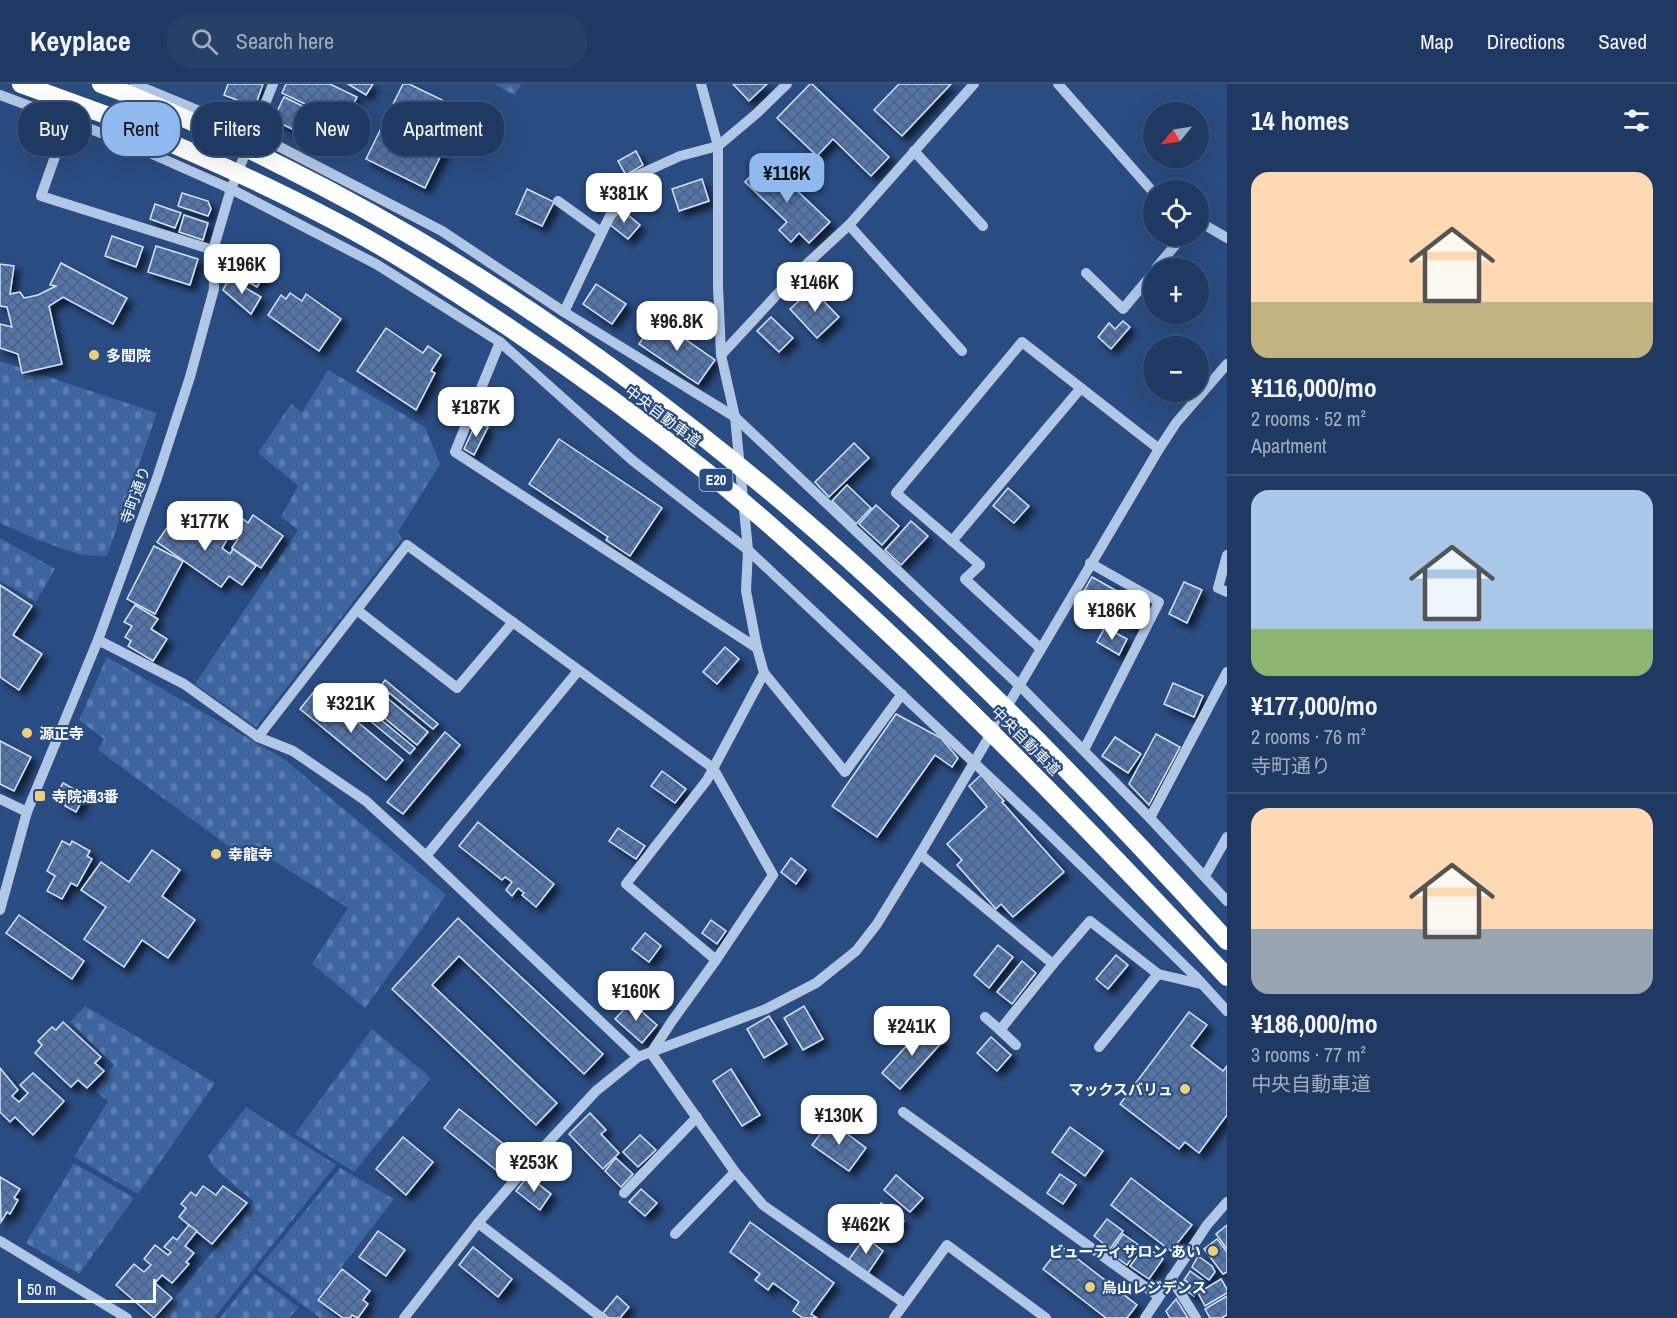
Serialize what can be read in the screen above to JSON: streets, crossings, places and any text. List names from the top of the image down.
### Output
{
  "streets": {
    "highway": ["中央自動車道", "E20"],
    "street": ["寺町通り"]
  },
  "places": {
    "other": [
      "多聞院",
      "源正寺",
      "幸龍寺",
      "マックスバリュ",
      "ビューティサロン あい",
      "烏山レジデンス"
    ],
    "transit": ["寺院通3番"]
  },
  "scale_bar": "50 m",
  "north": "bottom left",
  "page": {
    "header": "Keyplace",
    "search": "Search here",
    "nav": ["Map", "Directions", "Saved"],
    "heading": "14 homes",
    "map_buttons": ["+", "−"],
    "chip": [
      "Buy",
      "Rent",
      "Filters",
      "New",
      "Apartment"
    ],
    "price": [
      "¥116K",
      "¥381K",
      "¥196K",
      "¥146K",
      "¥96.8K",
      "¥187K",
      "¥177K",
      "¥186K",
      "¥321K",
      "¥160K",
      "¥241K",
      "¥130K",
      "¥253K",
      "¥462K"
    ],
    "list": [
      {
        "name": "¥116,000/mo",
        "note": "2 rooms · 52 m² · Apartment"
      },
      {
        "name": "¥177,000/mo",
        "note": "2 rooms · 76 m² · 寺町通り"
      },
      {
        "name": "¥186,000/mo",
        "note": "3 rooms · 77 m² · 中央自動車道"
      }
    ],
    "scale": "50 m"
  }
}
